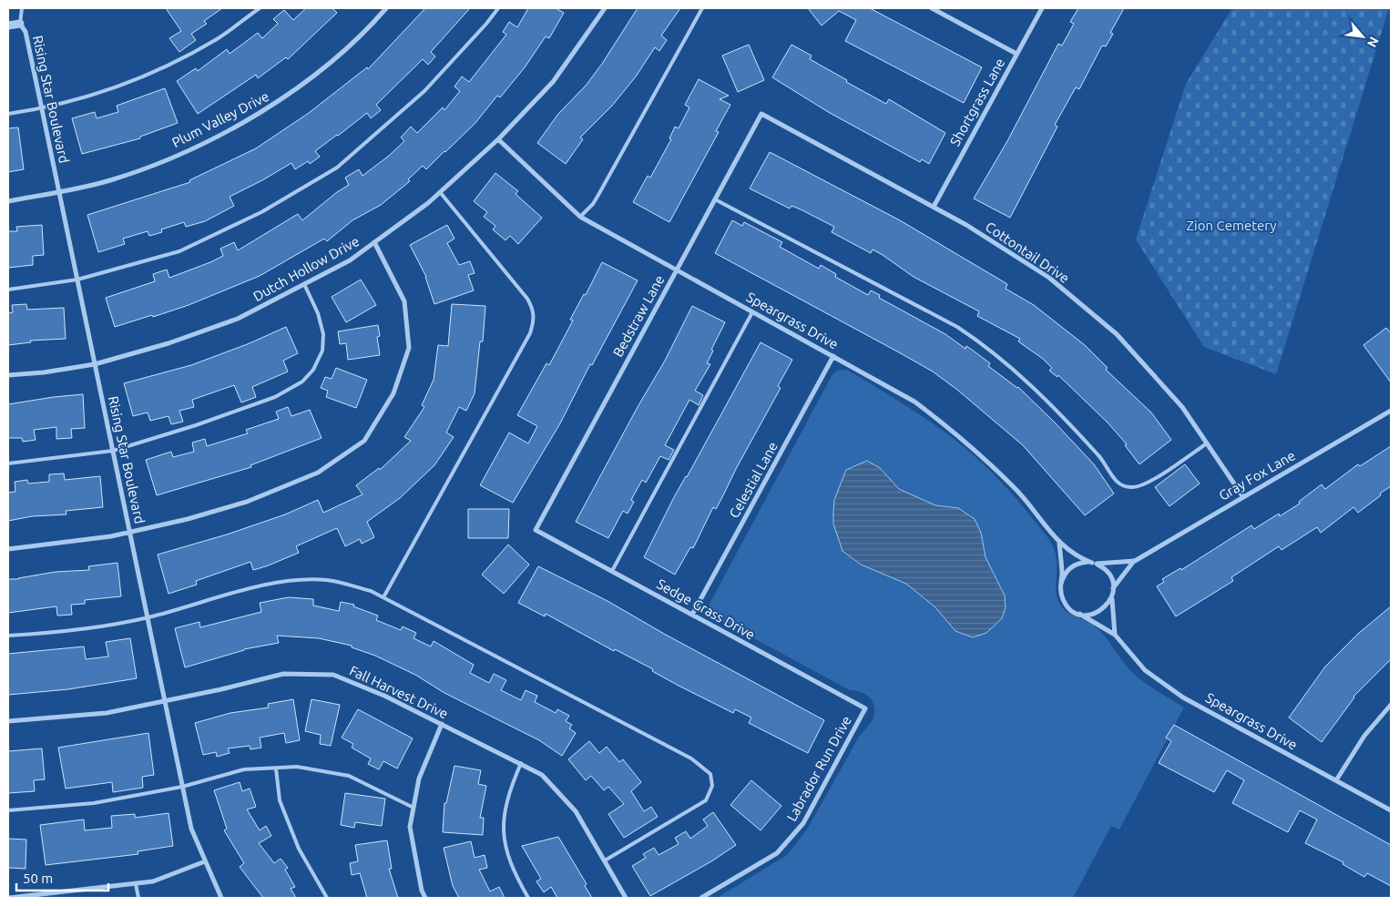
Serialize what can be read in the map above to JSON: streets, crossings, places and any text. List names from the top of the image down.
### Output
{
  "streets": {
    "street": [
      "Rising Star Boulevard",
      "Shortgrass Lane",
      "Plum Valley Drive",
      "Cottontail Drive",
      "Dutch Hollow Drive",
      "Bedstraw Lane",
      "Speargrass Drive",
      "Gray Fox Lane",
      "Celestial Lane",
      "Sedge Grass Drive",
      "Fall Harvest Drive",
      "Labrador Run Drive"
    ]
  },
  "crossings": [
    ["Rising Star Boulevard", "Plum Valley Drive"],
    ["Rising Star Boulevard", "Dutch Hollow Drive"],
    ["Rising Star Boulevard", "Fall Harvest Drive"],
    ["Shortgrass Lane", "Cottontail Drive"],
    ["Cottontail Drive", "Bedstraw Lane"],
    ["Cottontail Drive", "Gray Fox Lane"],
    ["Dutch Hollow Drive", "Speargrass Drive"],
    ["Bedstraw Lane", "Speargrass Drive"],
    ["Bedstraw Lane", "Sedge Grass Drive"],
    ["Speargrass Drive", "Gray Fox Lane"],
    ["Speargrass Drive", "Celestial Lane"],
    ["Celestial Lane", "Sedge Grass Drive"],
    ["Sedge Grass Drive", "Labrador Run Drive"]
  ],
  "parks": ["Zion Cemetery"],
  "scale_bar": "50 m",
  "north": "bottom right"
}
